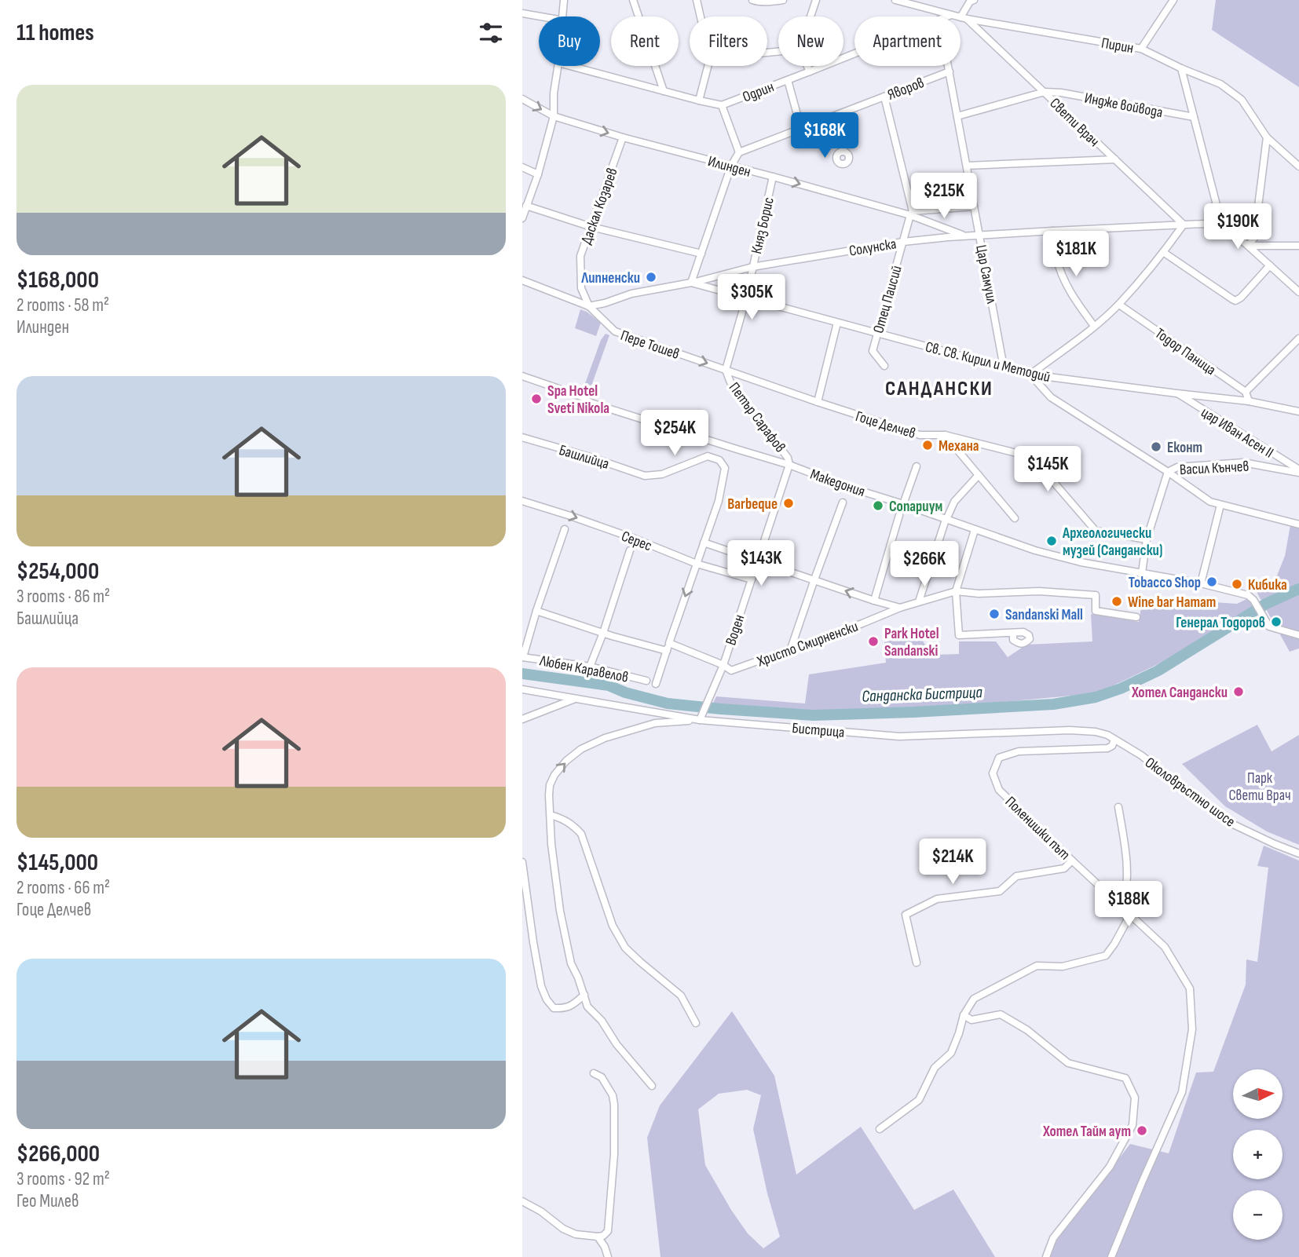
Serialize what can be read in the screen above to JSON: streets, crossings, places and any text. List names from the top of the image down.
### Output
{
  "streets": {
    "street": [
      "Пирин",
      "Яворов",
      "Одрин",
      "Индже войвода",
      "Свети Врач",
      "Илинден",
      "Даскал Козарев",
      "Княз Борис",
      "Солунска",
      "Цар Самуил",
      "Отец Паисий",
      "Пере Тошев",
      "Тодор Паница",
      "Св. Св. Кирил и Методий",
      "Петър Сарафов",
      "Гоце Делчев",
      "цар Иван Асен II",
      "Башлийца",
      "Васил Кънчев",
      "Македония",
      "Серес",
      "Воден",
      "Христо Смирненски",
      "Любен Каравелов",
      "Бистрица",
      "Околовръстно шосе",
      "Поленишки път"
    ]
  },
  "crossings": [
    ["Пирин", "Одрин"],
    ["Пирин", "Свети Врач"],
    ["Яворов", "Цар Самуил"],
    ["Индже войвода", "Свети Врач"],
    ["Индже войвода", "Цар Самуил"],
    ["Свети Врач", "Солунска"],
    ["Илинден", "Даскал Козарев"],
    ["Илинден", "Княз Борис"],
    ["Илинден", "Солунска"],
    ["Илинден", "Отец Паисий"],
    ["Даскал Козарев", "Солунска"],
    ["Даскал Козарев", "Пере Тошев"],
    ["Княз Борис", "Солунска"],
    ["Княз Борис", "Пере Тошев"],
    ["Княз Борис", "Св. Св. Кирил и Методий"],
    ["Княз Борис", "Петър Сарафов"],
    ["Княз Борис", "Гоце Делчев"],
    ["Солунска", "Цар Самуил"],
    ["Солунска", "Отец Паисий"],
    ["Солунска", "Пере Тошев"],
    ["Солунска", "Св. Св. Кирил и Методий"],
    ["Цар Самуил", "Св. Св. Кирил и Методий"],
    ["Отец Паисий", "Св. Св. Кирил и Методий"],
    ["Пере Тошев", "Петър Сарафов"],
    ["Пере Тошев", "Гоце Делчев"],
    ["Св. Св. Кирил и Методий", "цар Иван Асен II"],
    ["Петър Сарафов", "Гоце Делчев"],
    ["Петър Сарафов", "Македония"],
    ["Петър Сарафов", "Воден"],
    ["Гоце Делчев", "Васил Кънчев"],
    ["цар Иван Асен II", "Васил Кънчев"],
    ["Башлийца", "Серес"],
    ["Васил Кънчев", "Македония"],
    ["Македония", "Воден"],
    ["Серес", "Воден"],
    ["Воден", "Христо Смирненски"],
    ["Воден", "Бистрица"],
    ["Бистрица", "Околовръстно шосе"],
    ["Бистрица", "Поленишки път"],
    ["Околовръстно шосе", "Поленишки път"]
  ],
  "one_way": ["Илинден", "Пере Тошев", "Серес"],
  "districts": ["САНДАНСКИ"],
  "water": ["Санданска Бистрица"],
  "parks": ["Парк Свети Врач"],
  "places": [
    "Липненски",
    "Spa Hotel Sveti Nikola",
    "Механа",
    "Еконт",
    "Barbeque",
    "Сопариум",
    "Археологически музей (Сандански)",
    "Tobacco Shop",
    "Кибика",
    "Wine bar Hamam",
    "Sandanski Mall",
    "Генерал Тодоров",
    "Park Hotel Sandanski",
    "Хотел Сандански",
    "Хотел Тайм аут"
  ],
  "north": "right",
  "page": {
    "heading": "11 homes",
    "chip": [
      "Buy",
      "Rent",
      "Filters",
      "New",
      "Apartment"
    ],
    "list": [
      {
        "name": "$168,000",
        "note": "2 rooms · 58 m² · Илинден"
      },
      {
        "name": "$254,000",
        "note": "3 rooms · 86 m² · Башлийца"
      },
      {
        "name": "$145,000",
        "note": "2 rooms · 66 m² · Гоце Делчев"
      },
      {
        "name": "$266,000",
        "note": "3 rooms · 92 m² · Гео Милев"
      }
    ],
    "price": [
      "$168K",
      "$215K",
      "$190K",
      "$181K",
      "$305K",
      "$254K",
      "$145K",
      "$143K",
      "$266K",
      "$214K",
      "$188K"
    ],
    "map_buttons": ["+", "−"]
  }
}
